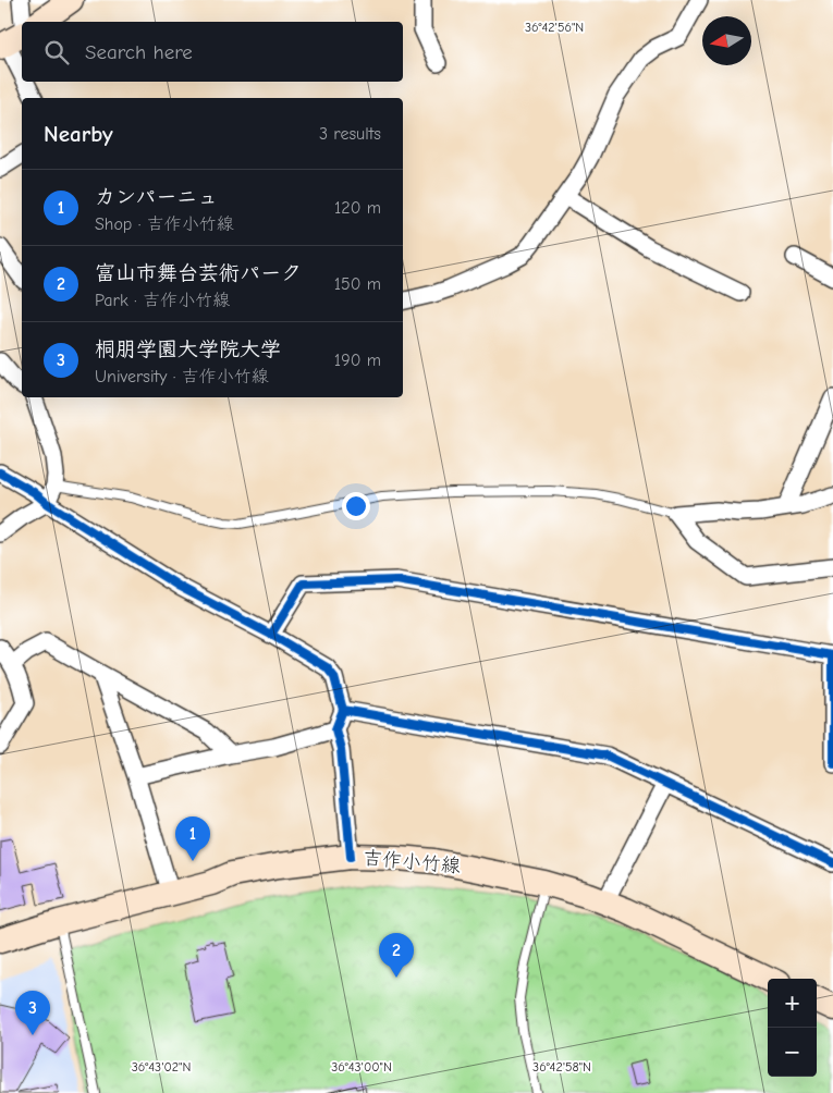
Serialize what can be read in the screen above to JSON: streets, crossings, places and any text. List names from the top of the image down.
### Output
{
  "streets": {
    "main road": ["吉作小竹線"]
  },
  "north": "left",
  "page": {
    "search": "Search here",
    "heading": ["Nearby", "3 results"],
    "list": [
      {
        "mark": "1",
        "name": "カンパーニュ",
        "note": "Shop · 吉作小竹線",
        "value": "120 m"
      },
      {
        "mark": "2",
        "name": "富山市舞台芸術パーク",
        "note": "Park · 吉作小竹線",
        "value": "150 m"
      },
      {
        "mark": "3",
        "name": "桐朋学園大学院大学",
        "note": "University · 吉作小竹線",
        "value": "190 m"
      }
    ],
    "pins": ["1", "2", "3"],
    "map_buttons": ["+", "−"]
  },
  "coordinates": [
    "36°42'56\"N",
    "36°43'02\"N",
    "36°43'00\"N",
    "36°42'58\"N"
  ]
}
